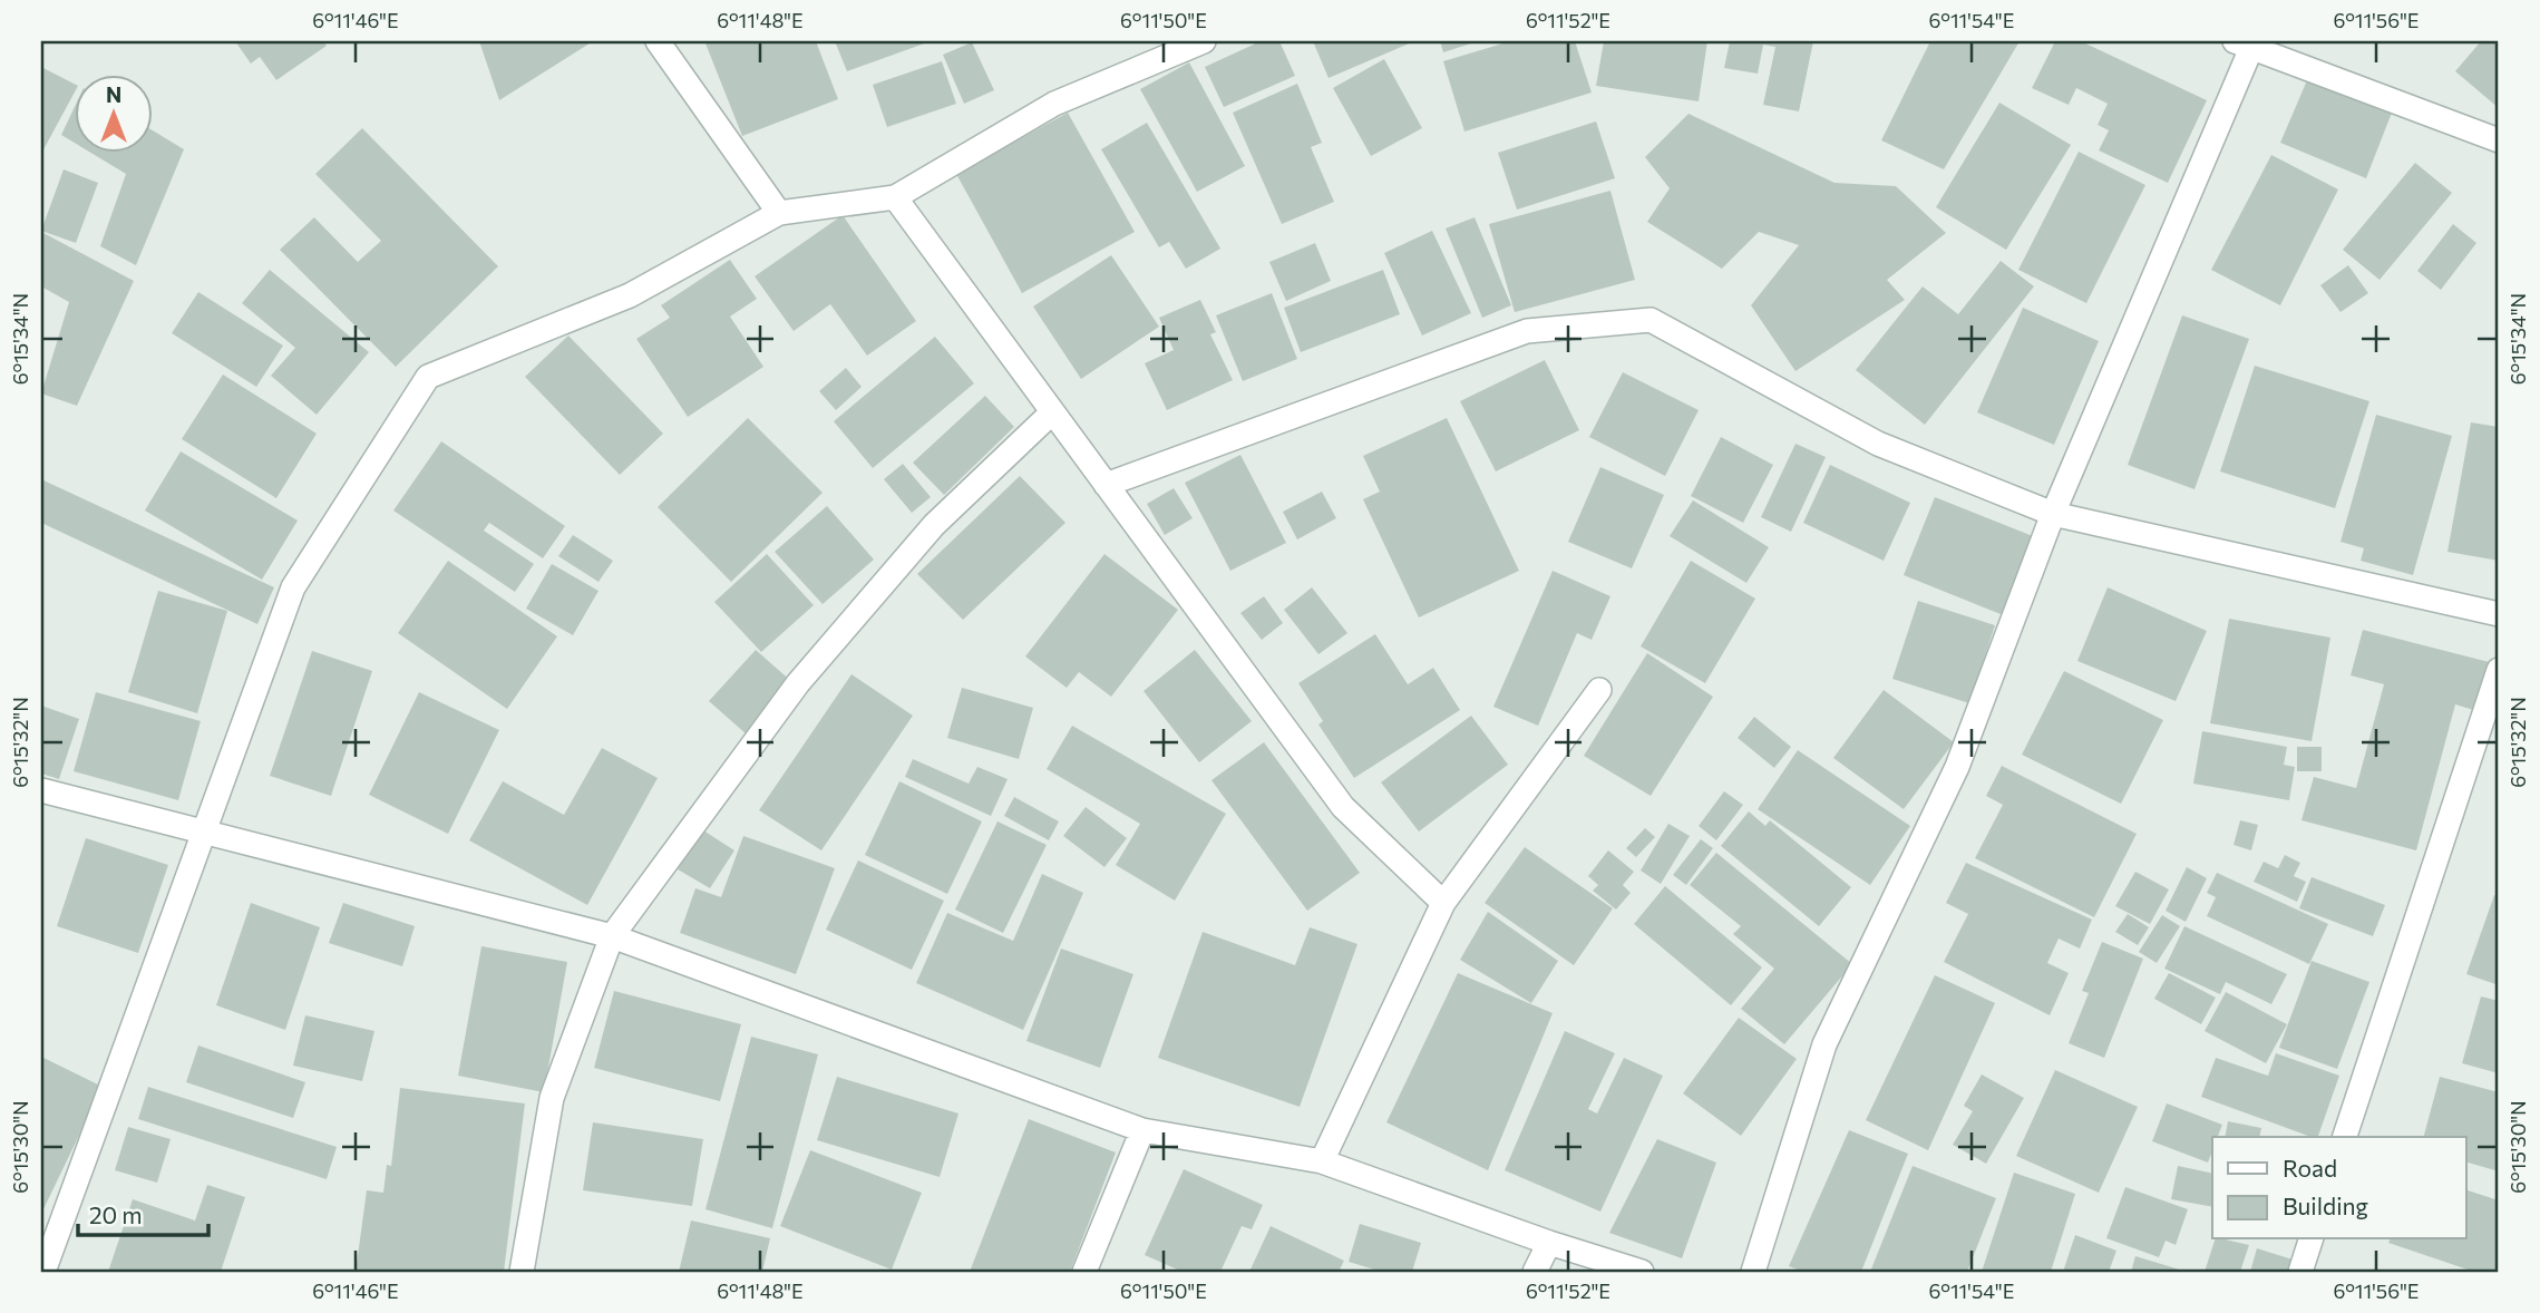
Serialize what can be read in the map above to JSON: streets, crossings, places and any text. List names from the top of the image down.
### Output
{
  "legend": ["Road", "Building"],
  "scale_bar": "20 m",
  "north": "top",
  "coordinates": [
    "6°11'46\"E",
    "6°11'48\"E",
    "6°11'50\"E",
    "6°11'52\"E",
    "6°11'54\"E",
    "6°11'56\"E",
    "6°15'34\"N",
    "6°15'32\"N",
    "6°15'30\"N"
  ]
}
